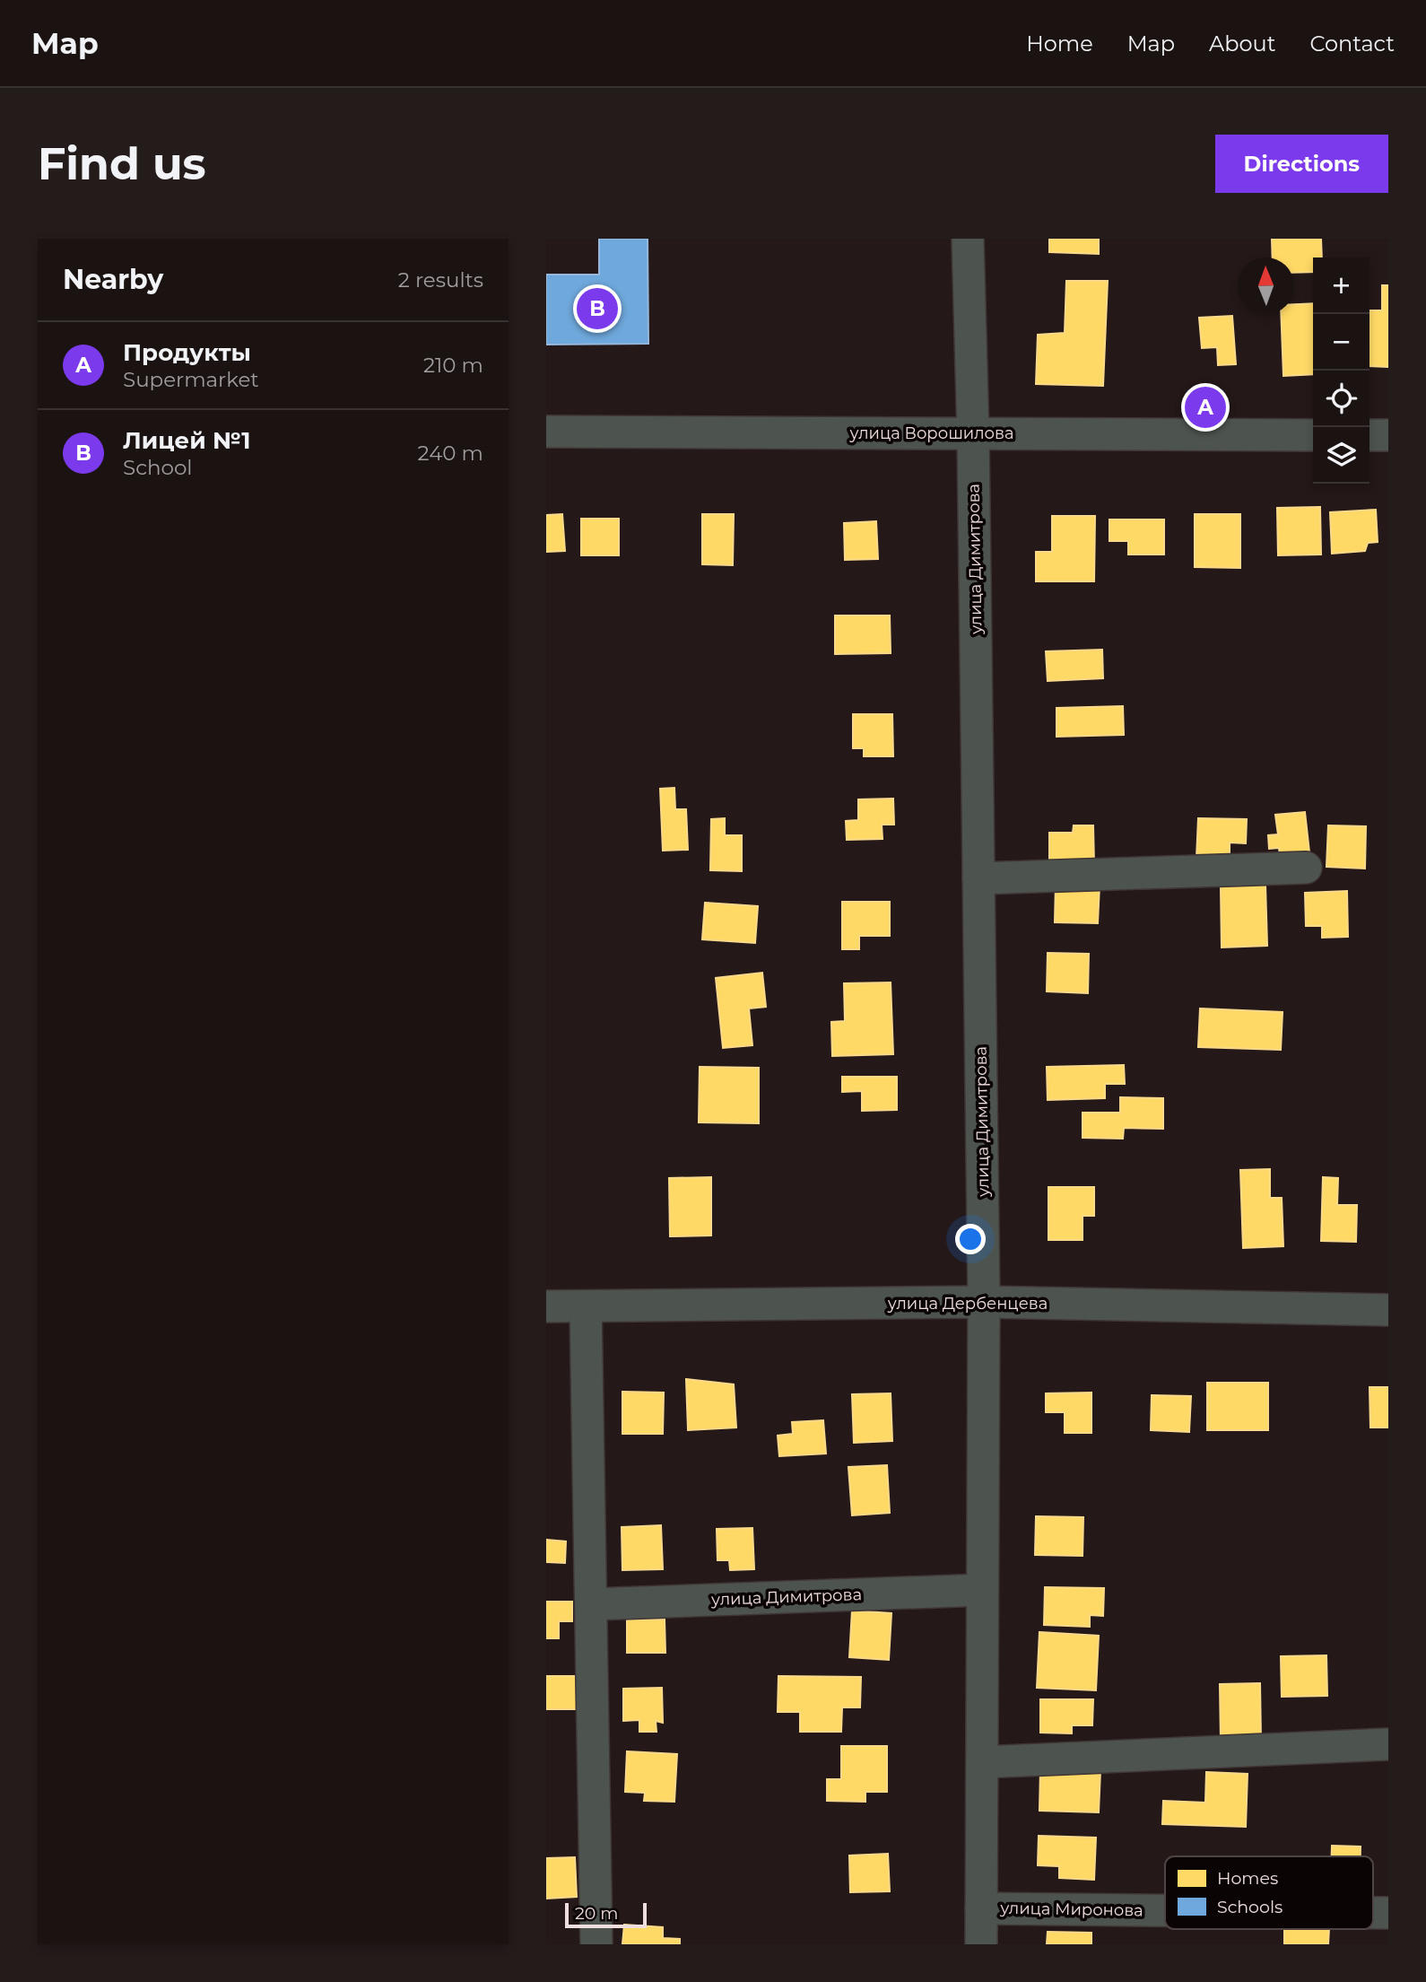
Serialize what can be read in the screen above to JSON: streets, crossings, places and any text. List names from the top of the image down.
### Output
{
  "streets": {
    "street": [
      "улица Ворошилова",
      "улица Димитрова",
      "улица Дербенцева",
      "улица Миронова"
    ]
  },
  "crossings": [
    ["улица Ворошилова", "улица Димитрова"],
    ["улица Димитрова", "улица Дербенцева"],
    ["улица Димитрова", "улица Миронова"]
  ],
  "legend": ["Homes", "Schools"],
  "scale_bar": "20 m",
  "north": "top",
  "page": {
    "header": "Map",
    "nav": [
      "Home",
      "Map",
      "About",
      "Contact"
    ],
    "buttons": "Directions",
    "title": "Find us",
    "heading": ["Nearby", "2 results"],
    "map_buttons": ["+", "−"],
    "pins": ["B", "A"],
    "list": [
      {
        "mark": "A",
        "name": "Продукты",
        "note": "Supermarket",
        "value": "210 m"
      },
      {
        "mark": "B",
        "name": "Лицей №1",
        "note": "School",
        "value": "240 m"
      }
    ],
    "scale": "20 m"
  }
}
